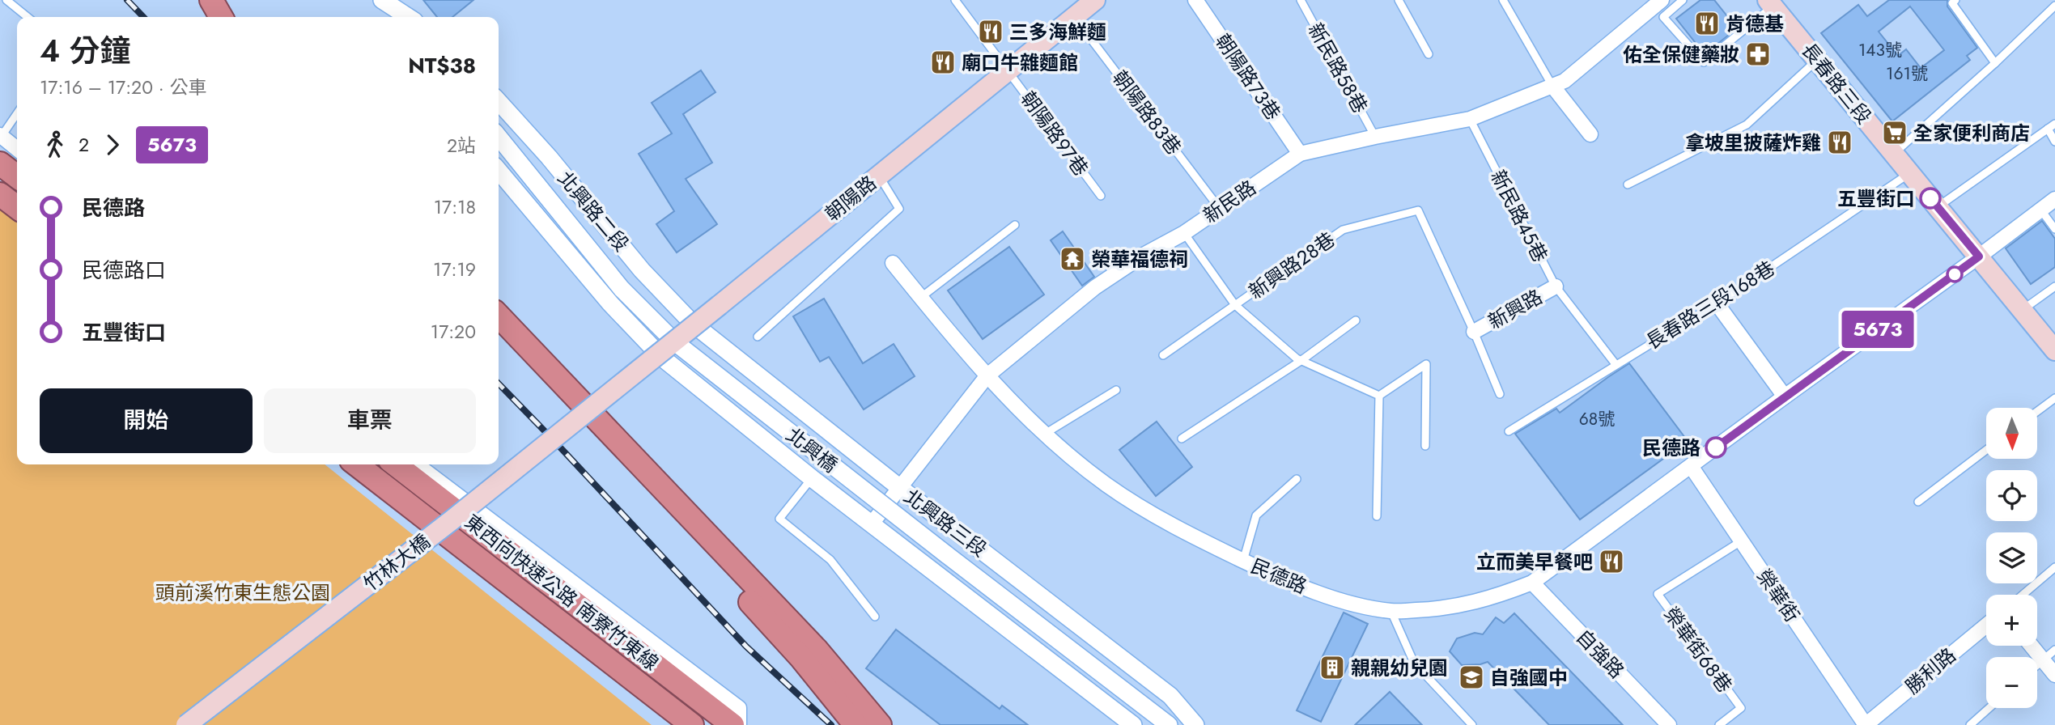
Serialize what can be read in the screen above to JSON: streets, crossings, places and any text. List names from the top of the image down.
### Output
{
  "streets": {
    "highway": ["東西向快速公路 南寮竹東線"],
    "main road": ["長春路三段", "朝陽路", "竹林大橋"],
    "street": [
      "朝陽路73巷",
      "新民路",
      "北興路二段",
      "新興路",
      "北興橋",
      "北興路三段",
      "民德路",
      "榮華街",
      "自強路",
      "勝利路"
    ],
    "lane": [
      "新民路58巷",
      "朝陽路83巷",
      "朝陽路97巷",
      "新民路45巷",
      "新興路28巷",
      "長春路三段168巷",
      "榮華街68巷"
    ]
  },
  "crossings": [
    ["新民路58巷", "新民路"],
    ["朝陽路73巷", "新民路"],
    ["長春路三段", "長春路三段168巷"],
    ["長春路三段", "民德路"],
    ["朝陽路83巷", "朝陽路"],
    ["朝陽路83巷", "新民路"],
    ["朝陽路97巷", "朝陽路"],
    ["朝陽路", "北興橋"],
    ["朝陽路", "竹林大橋"],
    ["新民路", "新民路45巷"],
    ["新民路", "北興路三段"],
    ["新民路", "民德路"],
    ["北興路二段", "北興路三段"],
    ["新民路45巷", "長春路三段168巷"],
    ["新民路45巷", "新興路"],
    ["新興路28巷", "新興路"],
    ["民德路", "榮華街"],
    ["民德路", "自強路"],
    ["榮華街", "榮華街68巷"],
    ["榮華街", "勝利路"]
  ],
  "parks": ["頭前溪竹東生態公園"],
  "places": {
    "restaurant": [
      "肯德基",
      "三多海鮮麵",
      "廟口牛雜麵館",
      "拿坡里披薩炸雞",
      "立而美早餐吧"
    ],
    "pharmacy": ["佑全保健藥妝"],
    "supermarket": ["全家便利商店"],
    "other": ["五豐街口", "民德路"],
    "temple": ["榮華福德祠"],
    "building": ["親親幼兒園"],
    "school or university": ["自強國中"]
  },
  "lines": ["bus line 5673"],
  "house_numbers": ["143號", "161號", "68號"],
  "north": "bottom",
  "page": {
    "on_map": "5673",
    "heading": ["4 分鐘", "17:16 – 17:20 · 公車", "NT$38"],
    "legs": ["2", "5673", "2站"],
    "list": [
      {
        "name": "民德路",
        "value": "17:18"
      },
      {
        "name": "民德路口",
        "value": "17:19"
      },
      {
        "name": "五豐街口",
        "value": "17:20"
      }
    ],
    "buttons": ["開始", "車票"],
    "map_buttons": ["+", "−"]
  }
}
